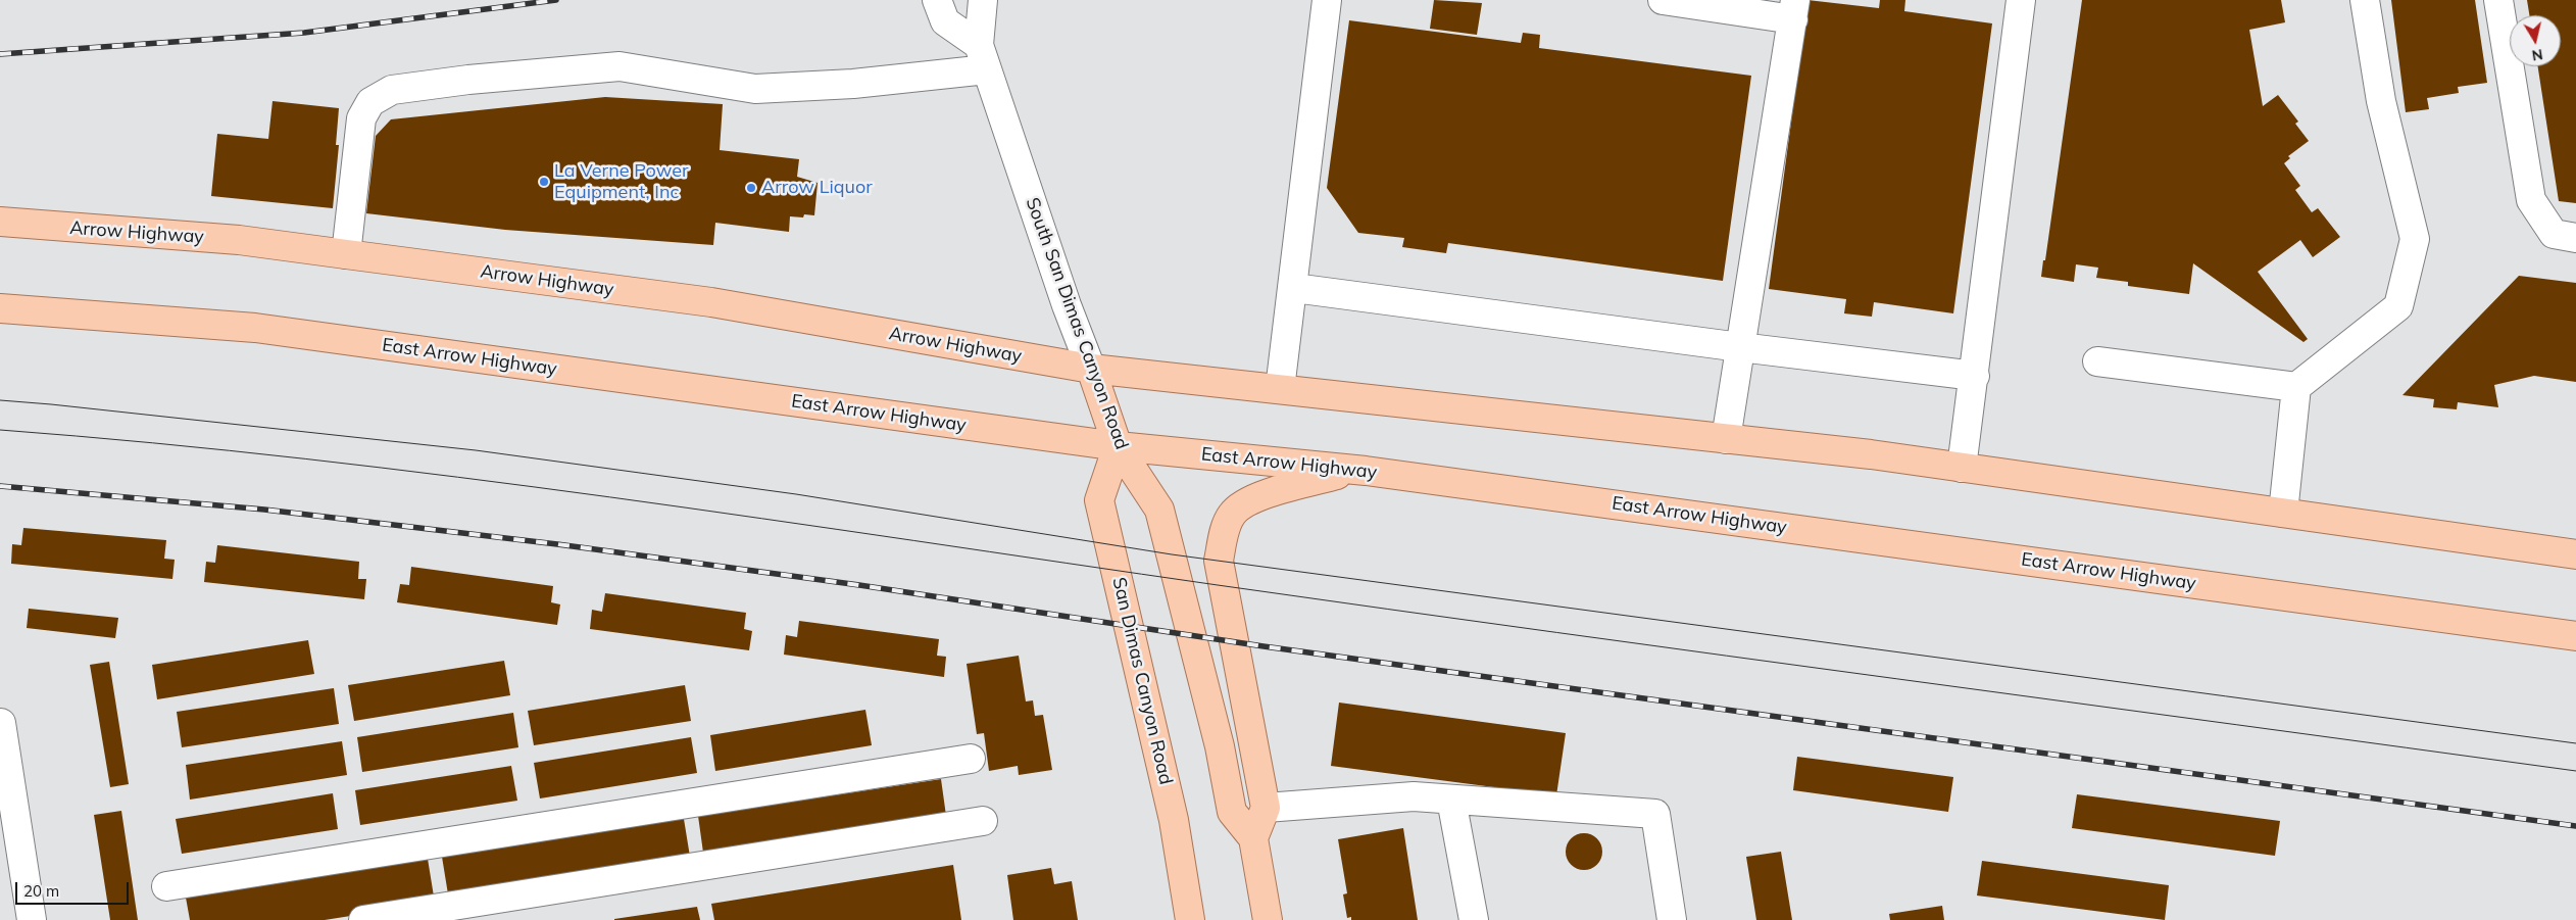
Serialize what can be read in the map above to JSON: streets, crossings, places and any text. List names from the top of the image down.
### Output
{
  "streets": {
    "main road": [
      "Arrow Highway",
      "South San Dimas Canyon Road",
      "East Arrow Highway",
      "San Dimas Canyon Road"
    ]
  },
  "crossings": [
    ["Arrow Highway", "South San Dimas Canyon Road"],
    ["South San Dimas Canyon Road", "East Arrow Highway"],
    ["South San Dimas Canyon Road", "San Dimas Canyon Road"],
    ["East Arrow Highway", "San Dimas Canyon Road"]
  ],
  "places": ["La Verne Power Equipment, Inc", "Arrow Liquor"],
  "scale_bar": "20 m",
  "north": "bottom"
}
